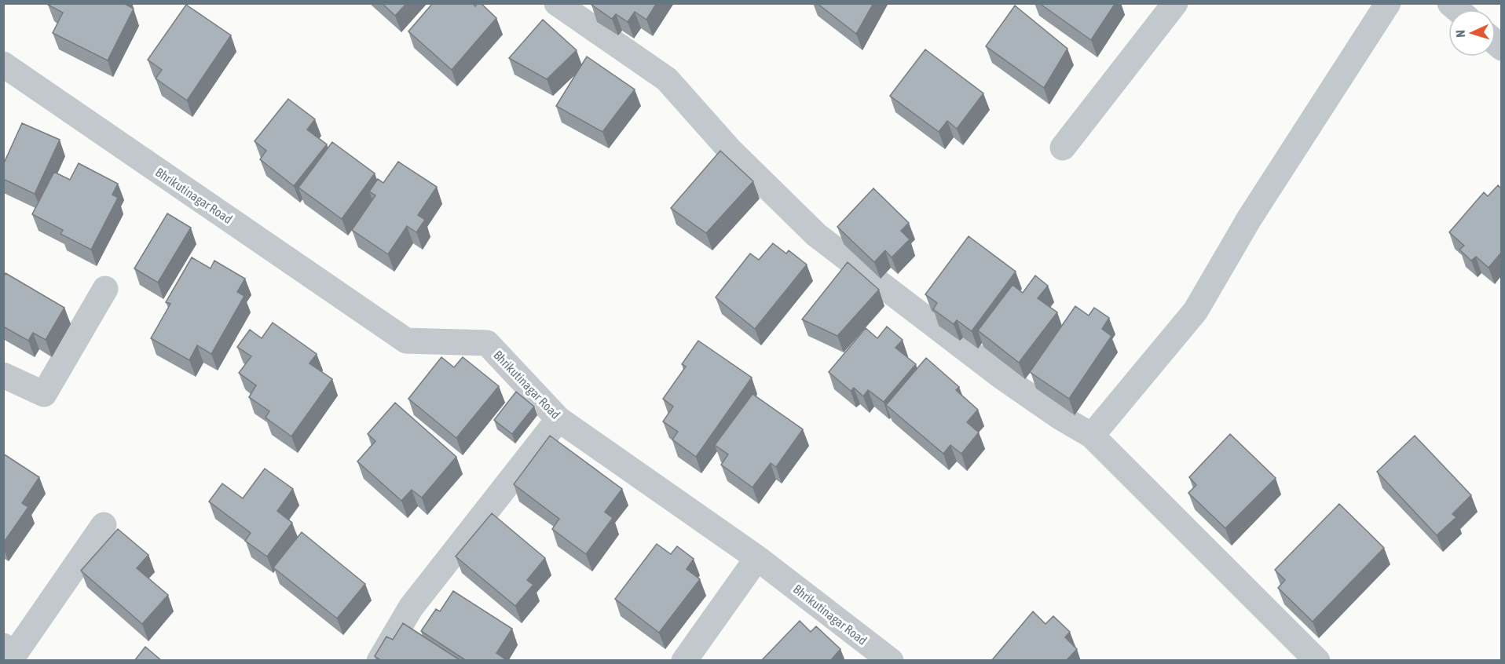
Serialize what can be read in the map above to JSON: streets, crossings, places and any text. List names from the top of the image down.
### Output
{
  "streets": {
    "street": ["Bhrikutinagar Road"]
  },
  "north": "left"
}
